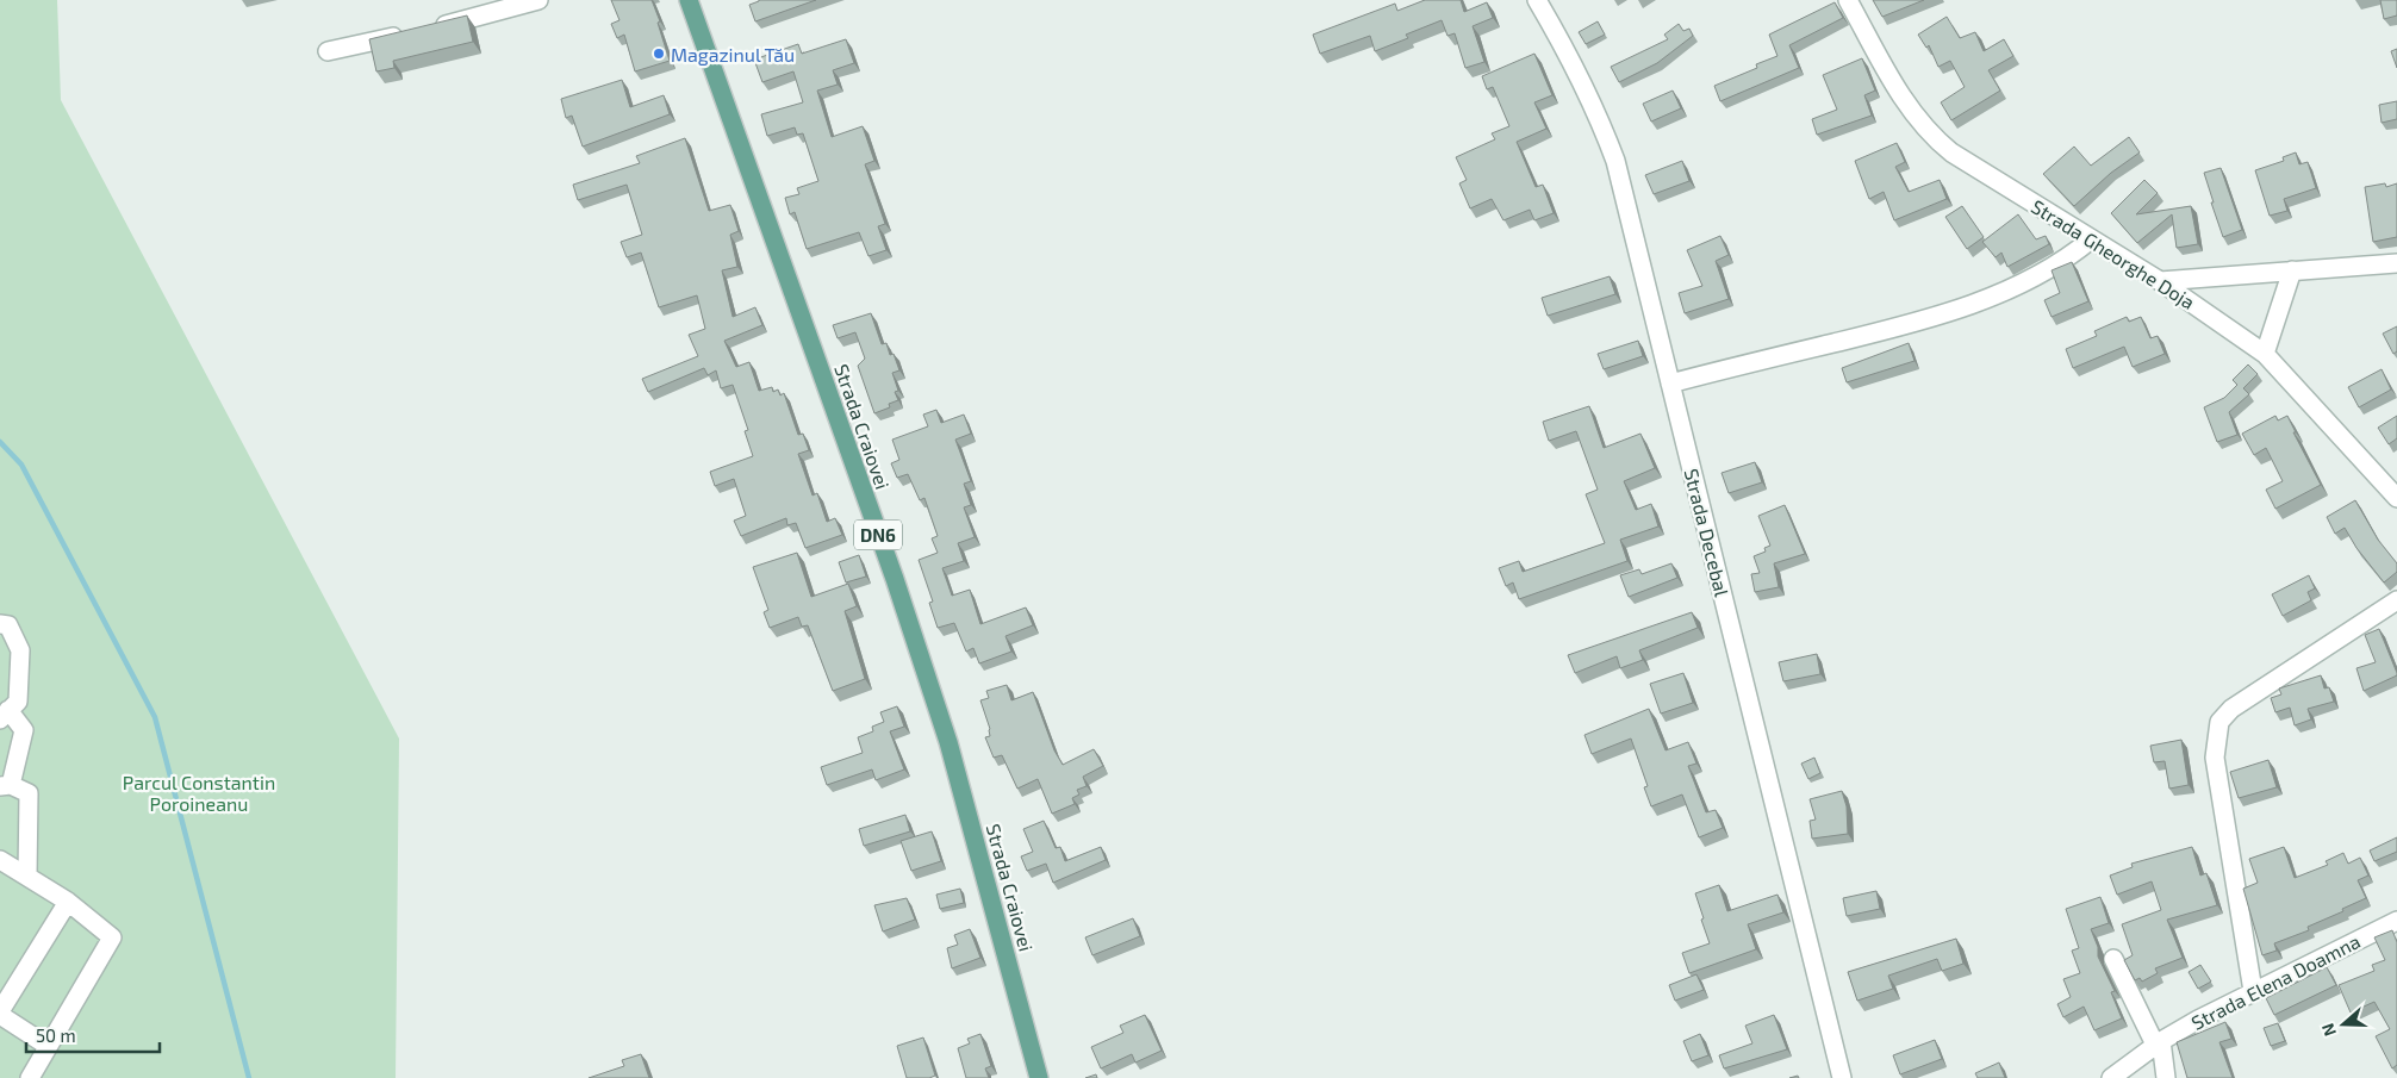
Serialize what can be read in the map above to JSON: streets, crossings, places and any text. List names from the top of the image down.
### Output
{
  "streets": {
    "main road": ["Strada Craiovei", "DN6"],
    "street": ["Strada Gheorghe Doja", "Strada Decebal", "Strada Elena Doamna"]
  },
  "parks": ["Parcul Constantin Poroineanu"],
  "places": ["Magazinul Tău"],
  "scale_bar": "50 m",
  "north": "left"
}
